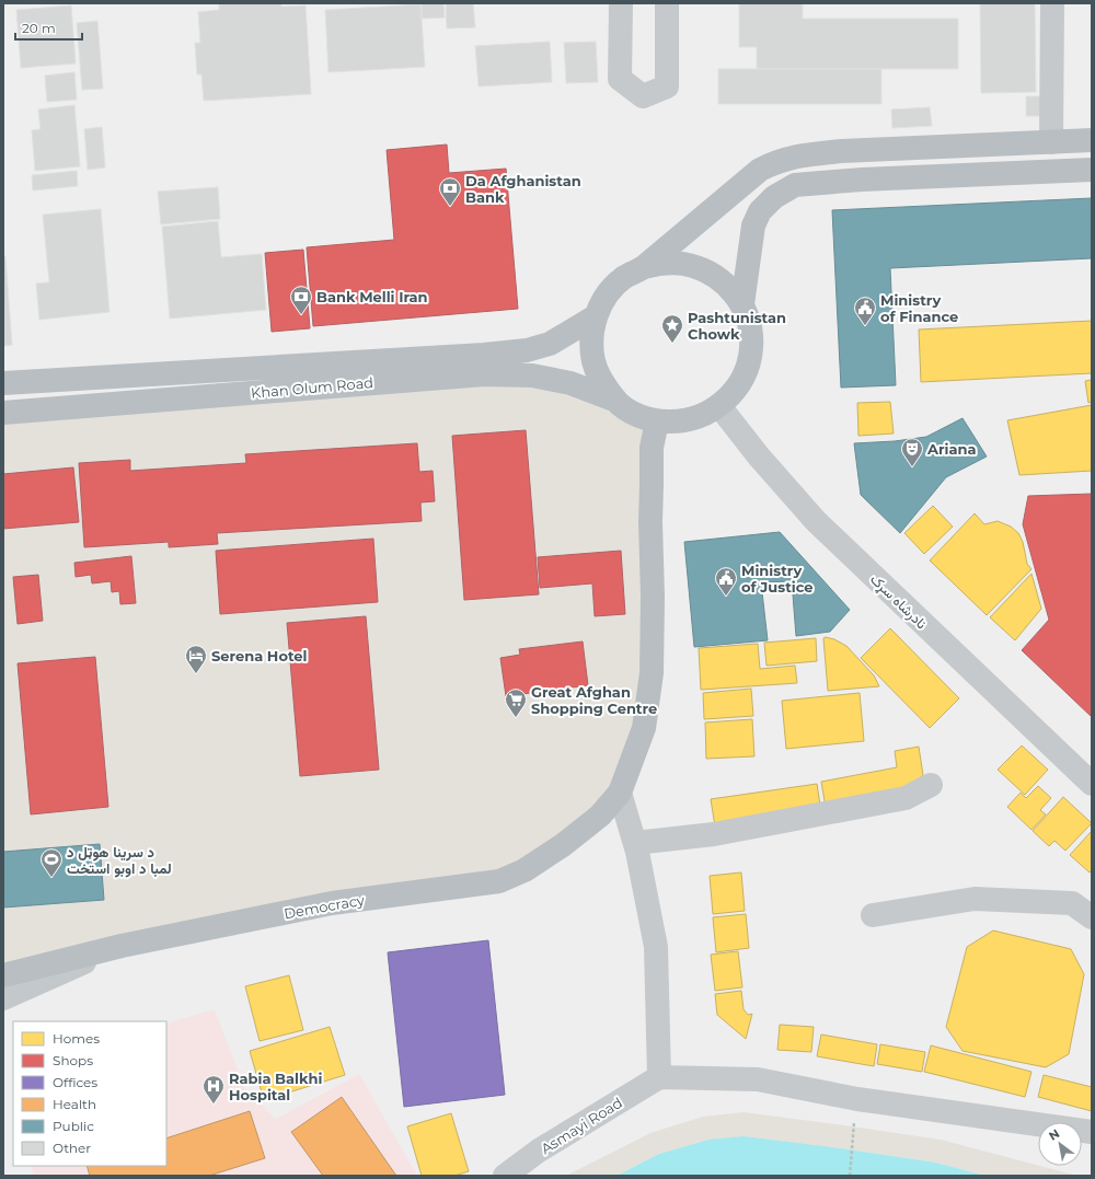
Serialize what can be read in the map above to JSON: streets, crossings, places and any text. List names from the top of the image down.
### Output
{
  "streets": {
    "highway": ["Khan Olum Road", "Democracy"],
    "street": ["نادرشاه سړک", "Asmayi Road"]
  },
  "places": {
    "bank": ["Da Afghanistan Bank", "Bank Melli Iran"],
    "public building": ["Ministry of Finance", "Ministry of Justice"],
    "place": ["Pashtunistan Chowk"],
    "theatre": ["Ariana"],
    "hotel": ["Serena Hotel"],
    "supermarket": ["Great Afghan Shopping Centre"],
    "sports": ["د سرینا هوټل د لمبا د اوبو استخت"],
    "hospital": ["Rabia Balkhi Hospital"]
  },
  "legend": [
    "Homes",
    "Shops",
    "Offices",
    "Health",
    "Public",
    "Other"
  ],
  "scale_bar": "20 m",
  "north": "top left"
}
